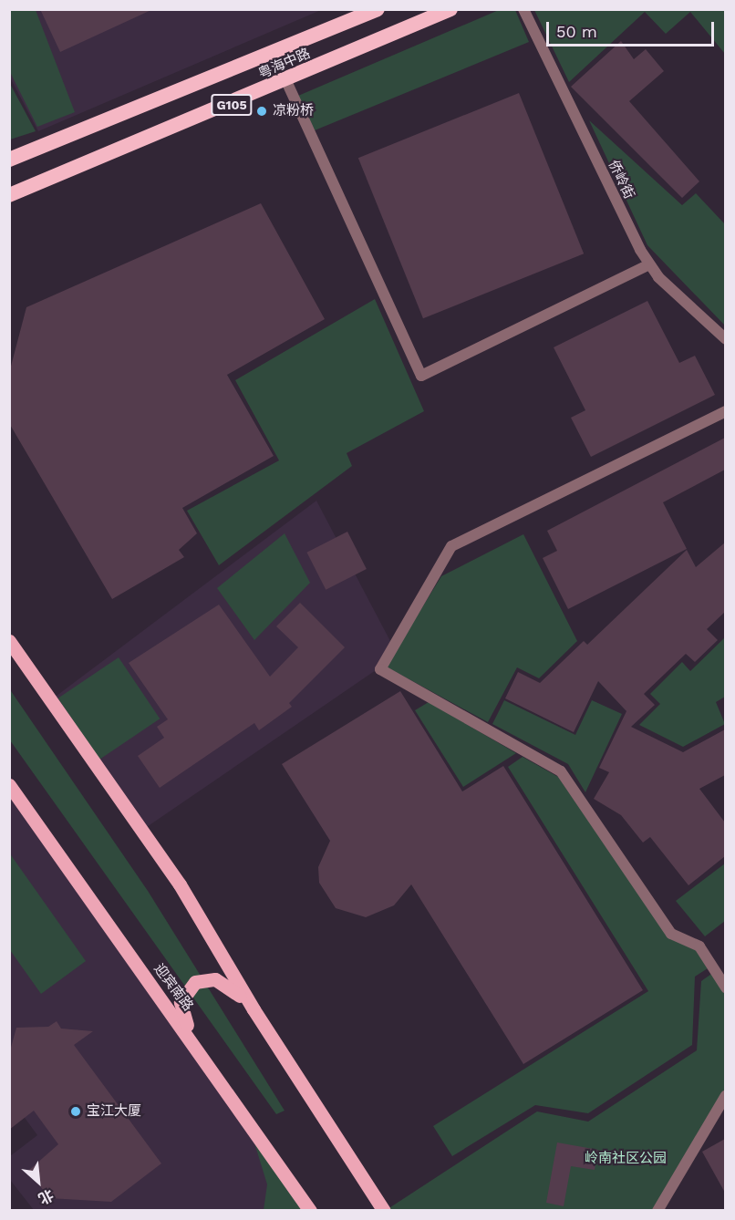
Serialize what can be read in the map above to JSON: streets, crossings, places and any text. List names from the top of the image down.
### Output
{
  "streets": {
    "highway": ["粤海中路", "G105"],
    "main road": ["迎宾南路"],
    "street": ["侨岭街"]
  },
  "parks": ["岭南社区公园"],
  "places": ["凉粉桥", "宝江大厦"],
  "scale_bar": "50 m",
  "north": "bottom right"
}
